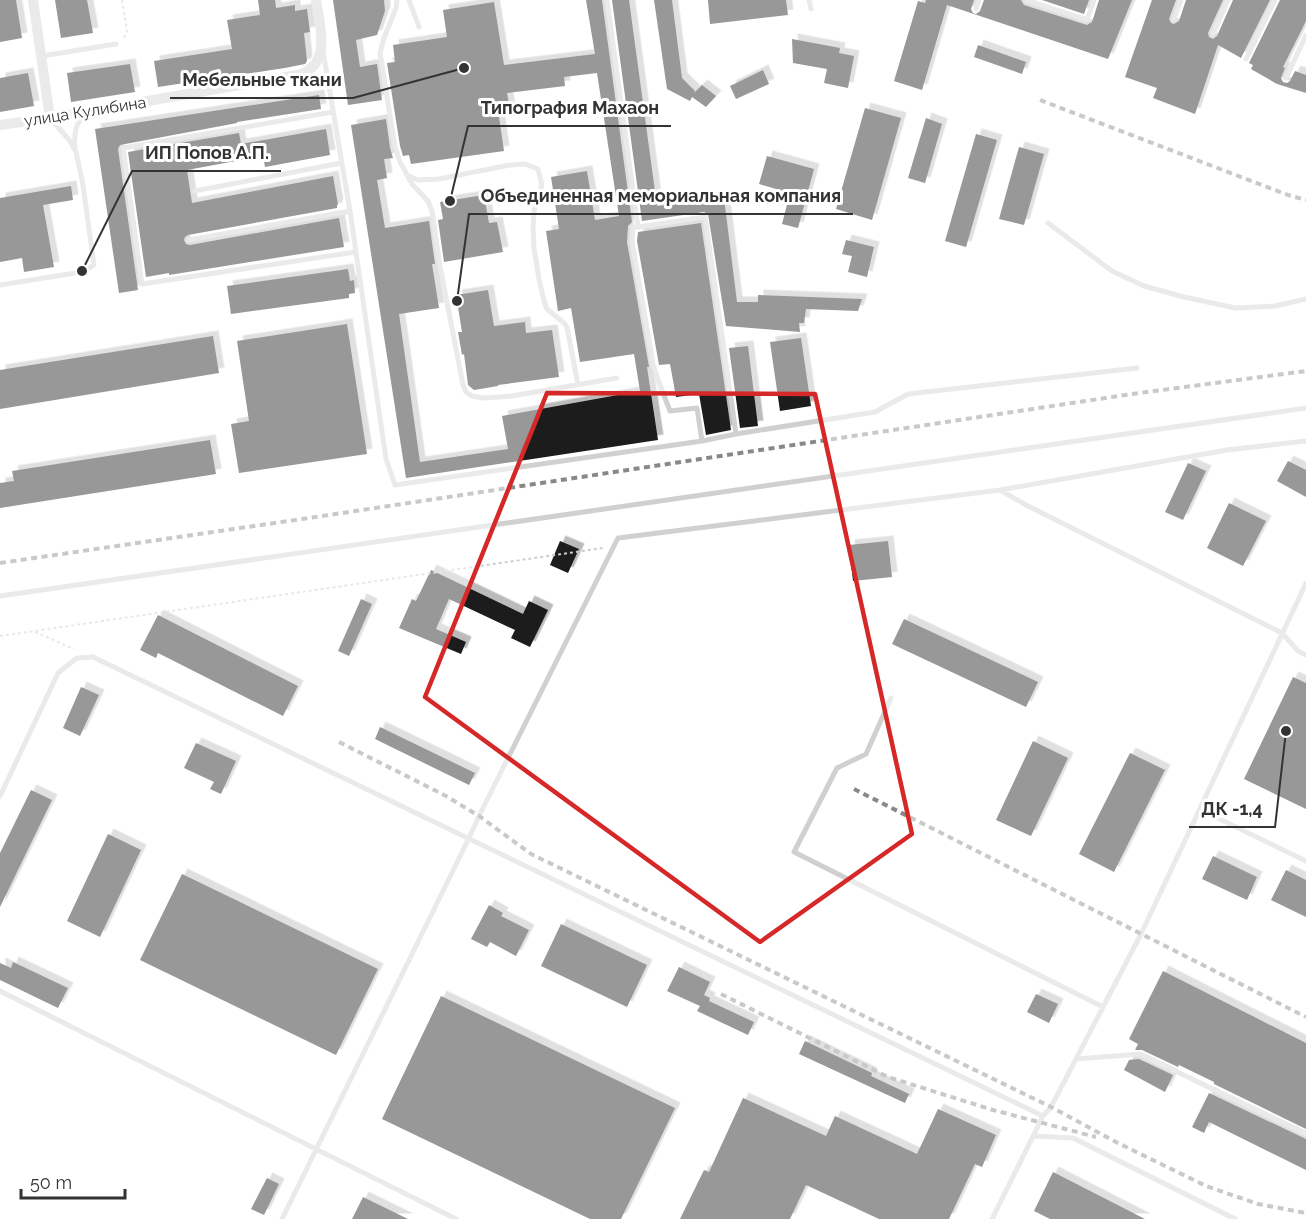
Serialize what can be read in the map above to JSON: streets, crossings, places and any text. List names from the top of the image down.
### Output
{
  "streets": {
    "street": ["улица Кулибина"]
  },
  "places": [
    "Мебельные ткани",
    "Типография Махаон",
    "ИП Попов А.П.",
    "Объединенная мемориальная компания",
    "ДК -1,4"
  ],
  "scale_bar": "50 m"
}
